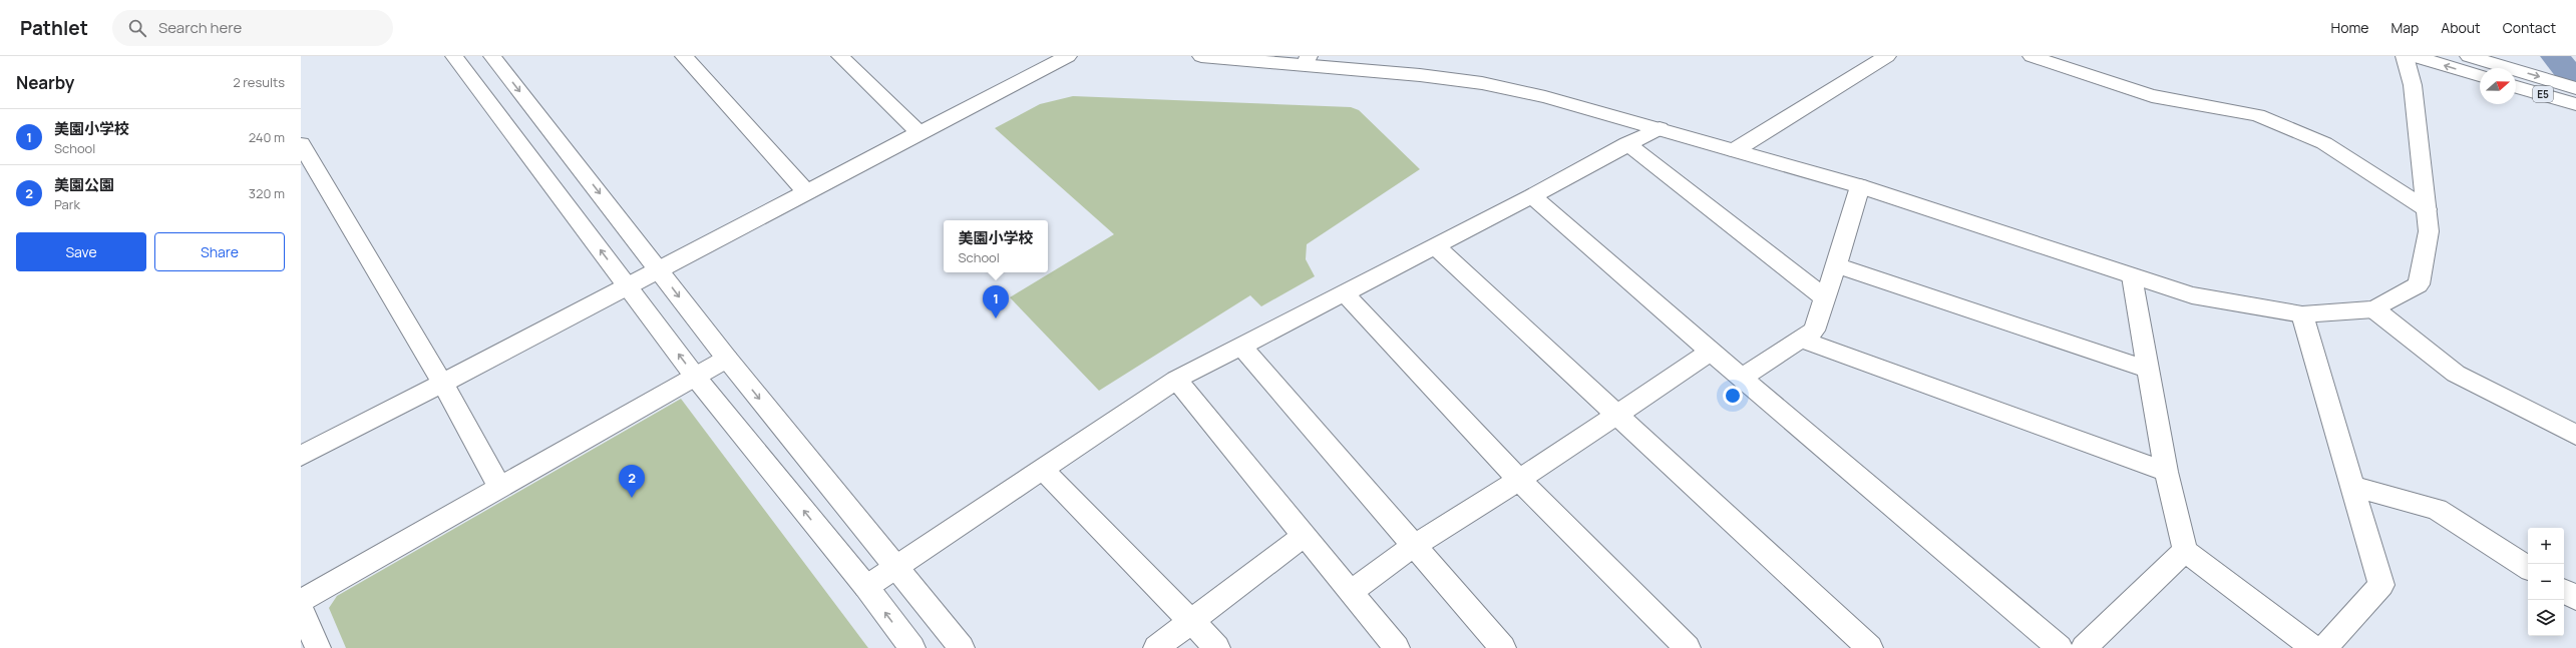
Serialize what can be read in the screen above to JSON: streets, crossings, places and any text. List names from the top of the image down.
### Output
{
  "streets": {
    "main road": ["E5"]
  },
  "north": "right",
  "page": {
    "header": "Pathlet",
    "search": "Search here",
    "nav": [
      "Home",
      "Map",
      "About",
      "Contact"
    ],
    "heading": ["Nearby", "2 results"],
    "list": [
      {
        "mark": "1",
        "name": "美園小学校",
        "note": "School",
        "value": "240 m"
      },
      {
        "mark": "2",
        "name": "美園公園",
        "note": "Park",
        "value": "320 m"
      }
    ],
    "buttons": ["Save", "Share"],
    "popup": ["美園小学校", "School"],
    "pins": ["1", "2"],
    "map_buttons": ["+", "−"]
  }
}
